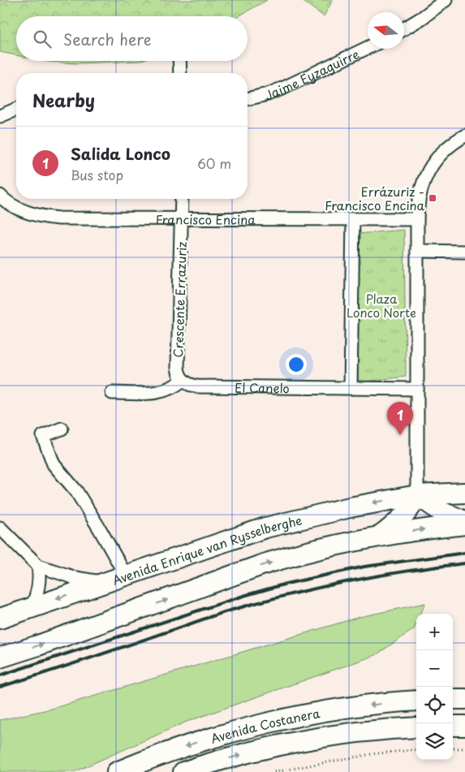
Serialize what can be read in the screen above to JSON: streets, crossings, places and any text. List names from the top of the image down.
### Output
{
  "streets": {
    "main road": ["Avenida Enrique van Rysselberghe", "Avenida Costanera"],
    "street": [
      "Jaime Eyzaguirre",
      "Francisco Encina",
      "Crescente Errazuriz",
      "El Canelo"
    ]
  },
  "crossings": [
    ["Francisco Encina", "Crescente Errazuriz"],
    ["Crescente Errazuriz", "El Canelo"]
  ],
  "parks": ["Plaza Lonco Norte"],
  "places": {
    "transit": ["Errázuriz - Francisco Encina"]
  },
  "north": "left",
  "page": {
    "search": "Search here",
    "heading": "Nearby",
    "list": [
      {
        "mark": "1",
        "name": "Salida Lonco",
        "note": "Bus stop",
        "value": "60 m"
      }
    ],
    "pins": "1",
    "map_buttons": ["+", "−"]
  }
}
